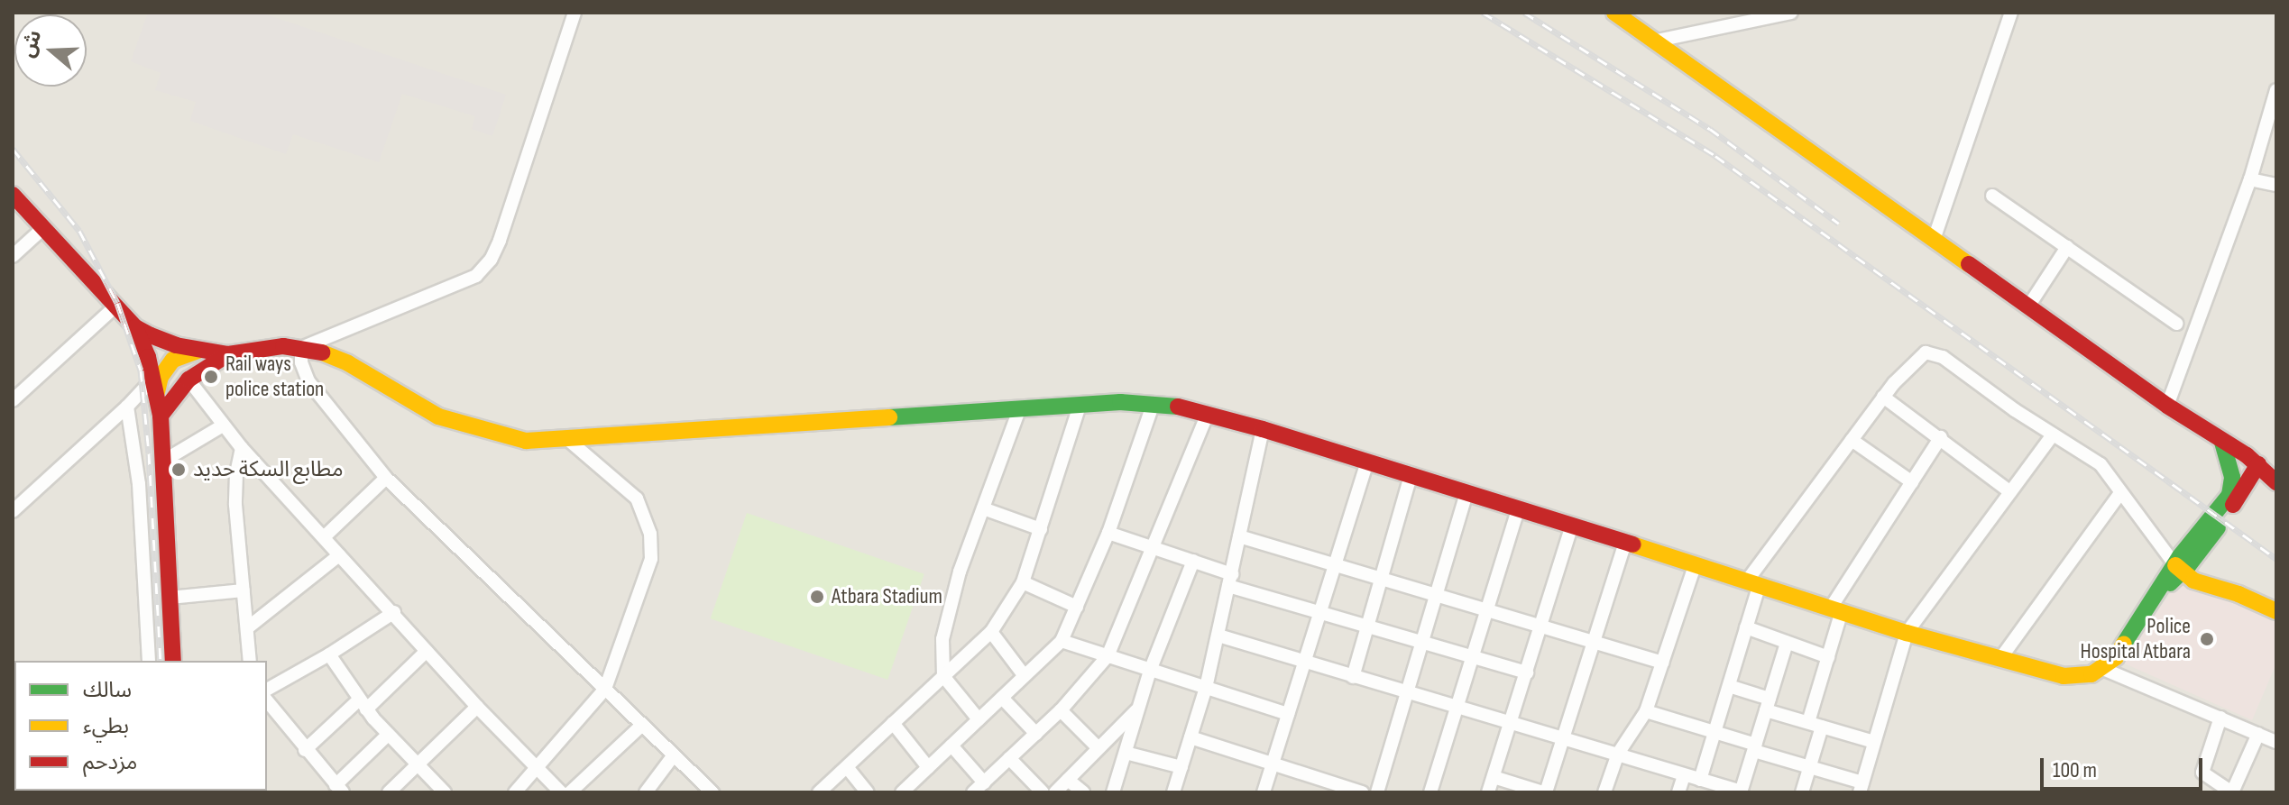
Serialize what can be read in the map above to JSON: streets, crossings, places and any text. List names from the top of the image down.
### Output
{
  "places": [
    "Rail ways police station",
    "مطابع السكة حديد",
    "Atbara Stadium",
    "Police Hospital Atbara"
  ],
  "legend": ["سالك", "بطيء", "مزدحم"],
  "scale_bar": "100 m",
  "north": "left"
}
